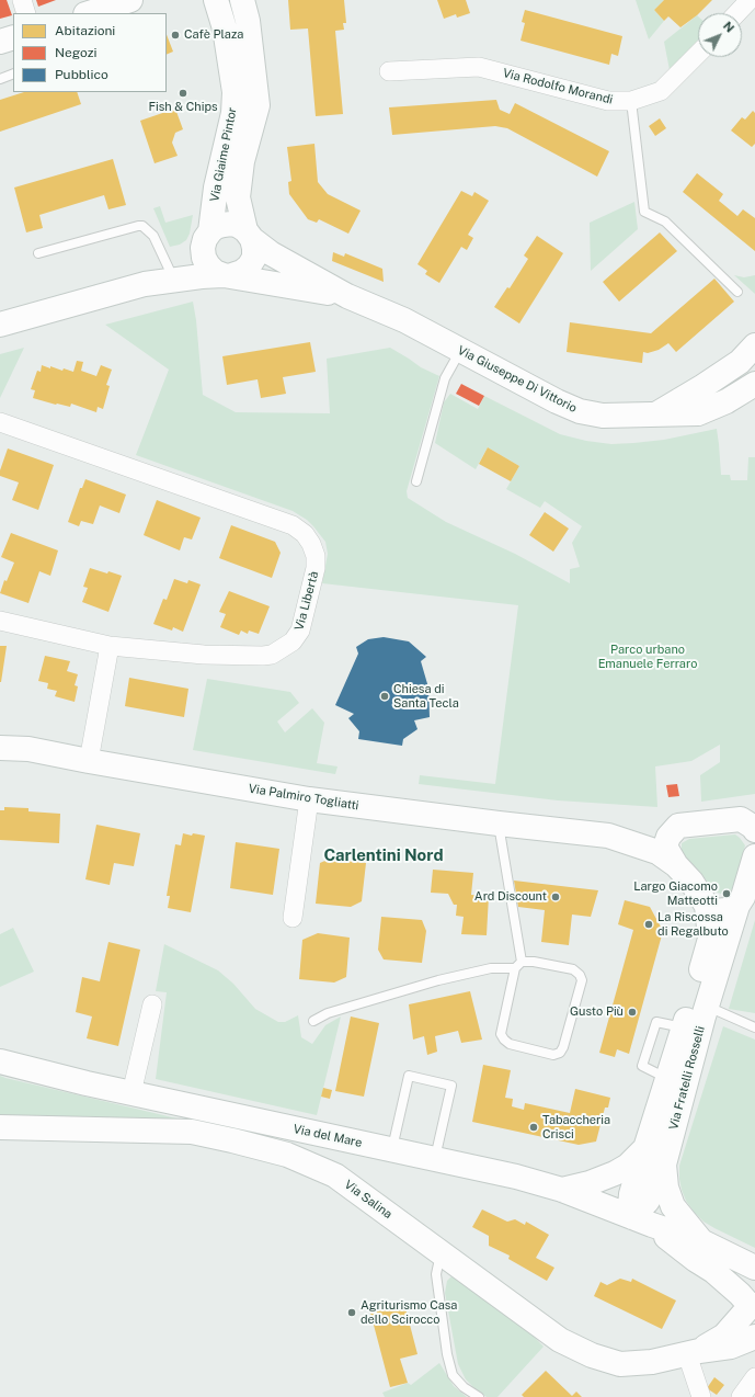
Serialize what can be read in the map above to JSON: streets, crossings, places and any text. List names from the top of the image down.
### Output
{
  "streets": {
    "main road": [
      "Via Giaime Pintor",
      "Via Giuseppe Di Vittorio",
      "Via Palmiro Togliatti",
      "Via Fratelli Rosselli",
      "Via del Mare",
      "Via Salina"
    ],
    "street": ["Via Rodolfo Morandi", "Via Libertà"]
  },
  "crossings": [
    ["Via Fratelli Rosselli", "Via del Mare"]
  ],
  "districts": ["Carlentini Nord"],
  "parks": ["Parco urbano Emanuele Ferraro"],
  "places": [
    "Cafè Plaza",
    "Fish & Chips",
    "Chiesa di Santa Tecla",
    "Largo Giacomo Matteotti",
    "Ard Discount",
    "La Riscossa di Regalbuto",
    "Gusto Più",
    "Tabaccheria Crisci",
    "Agriturismo Casa dello Scirocco"
  ],
  "legend": ["Abitazioni", "Negozi", "Pubblico"],
  "north": "top right"
}
